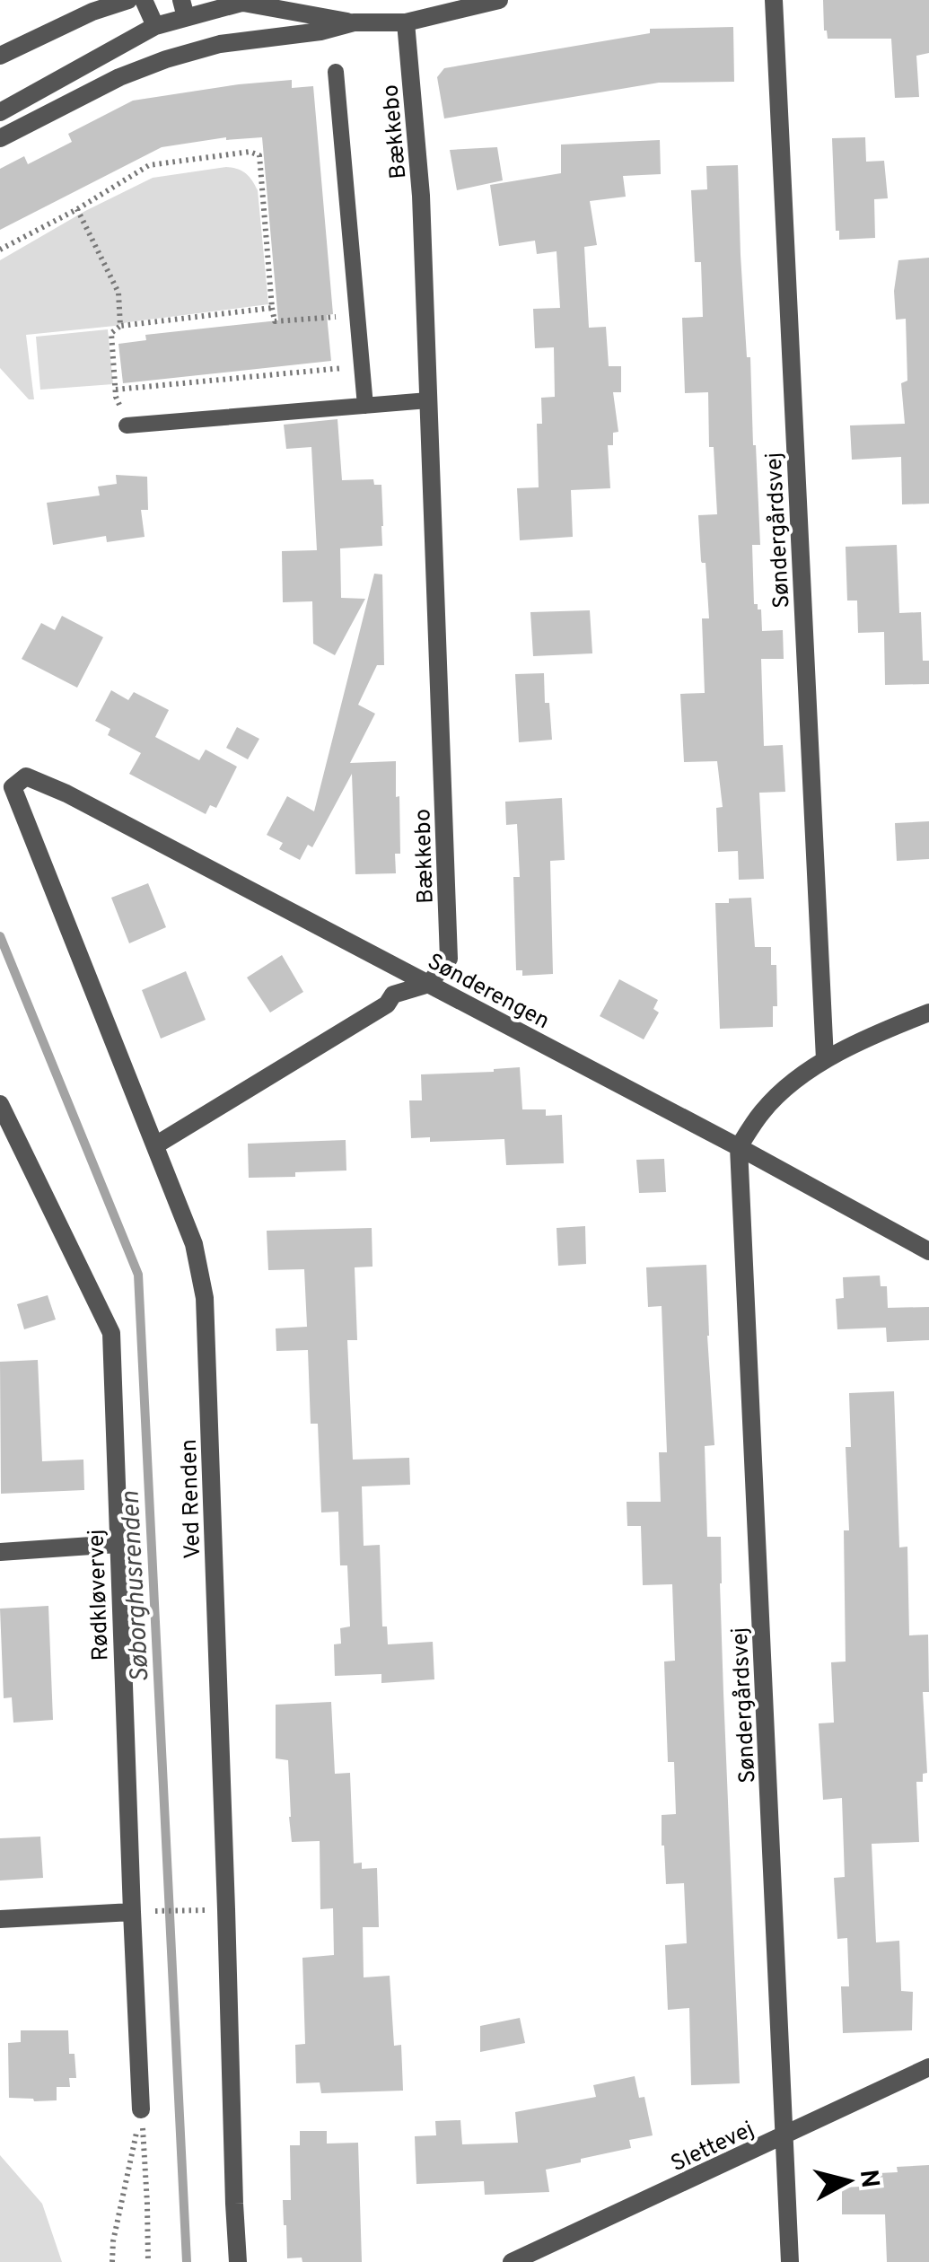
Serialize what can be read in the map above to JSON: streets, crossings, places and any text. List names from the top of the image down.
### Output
{
  "streets": {
    "street": [
      "Bækkebo",
      "Søndergårdsvej",
      "Sønderengen",
      "Ved Renden",
      "Rødkløvervej",
      "Slettevej"
    ]
  },
  "crossings": [
    ["Bækkebo", "Sønderengen"],
    ["Søndergårdsvej", "Sønderengen"],
    ["Søndergårdsvej", "Slettevej"],
    ["Sønderengen", "Ved Renden"]
  ],
  "water": ["Søborghusrenden"],
  "north": "right"
}
